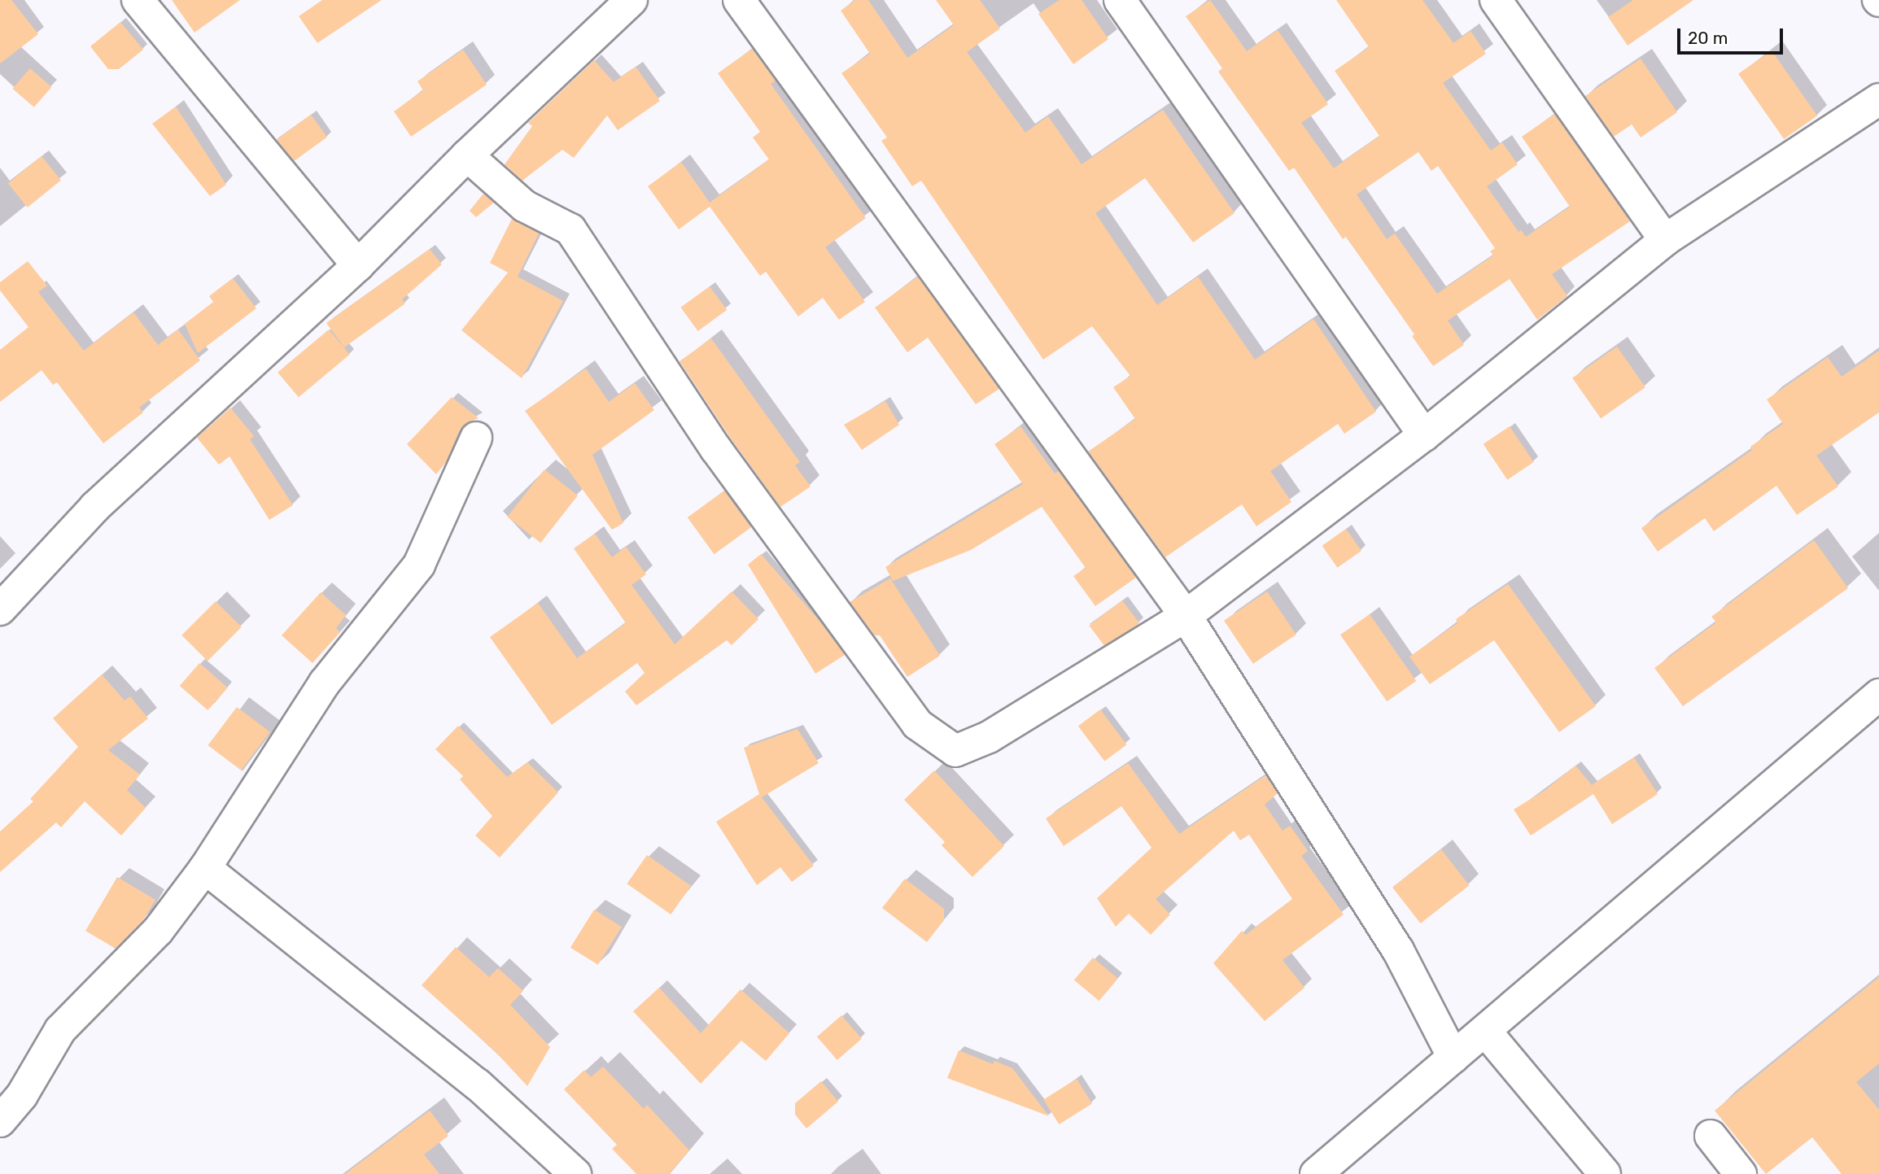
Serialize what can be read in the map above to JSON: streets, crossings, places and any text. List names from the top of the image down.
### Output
{
  "scale_bar": "20 m"
}
